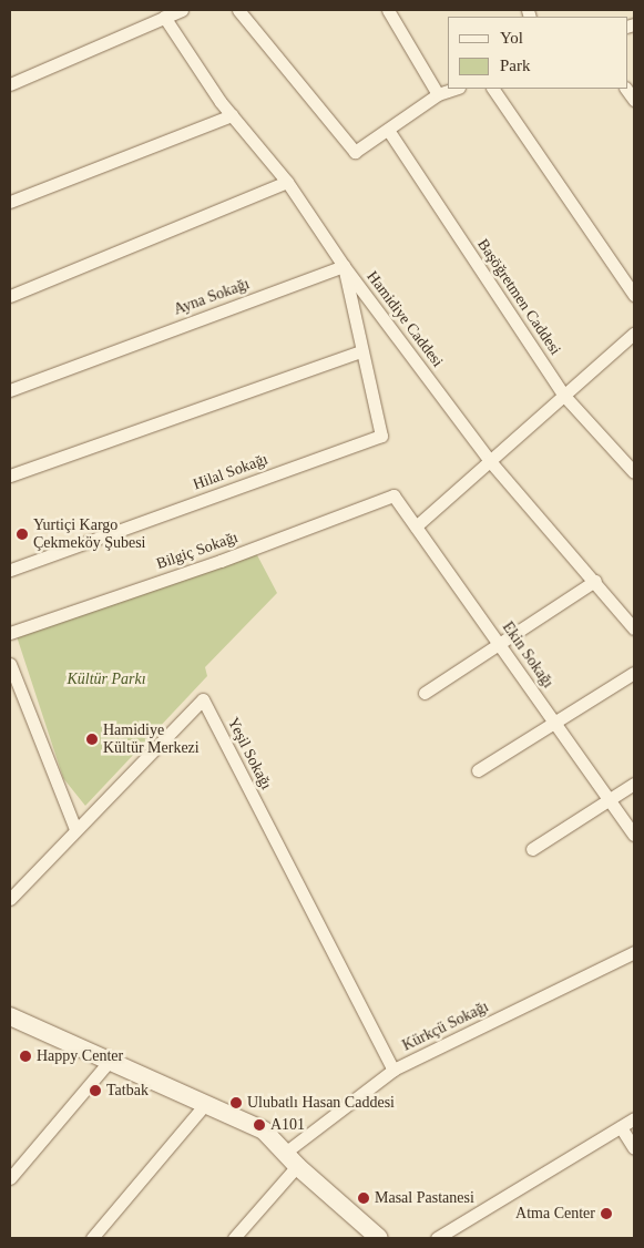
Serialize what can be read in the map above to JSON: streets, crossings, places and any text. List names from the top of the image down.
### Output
{
  "streets": {
    "street": [
      "Ayna Sokağı",
      "Başöğretmen Caddesi",
      "Hamidiye Caddesi",
      "Hilal Sokağı",
      "Bilgiç Sokağı",
      "Ekin Sokağı",
      "Yeşil Sokağı",
      "Kürkçü Sokağı"
    ]
  },
  "crossings": [
    ["Ayna Sokağı", "Hamidiye Caddesi"],
    ["Bilgiç Sokağı", "Ekin Sokağı"],
    ["Yeşil Sokağı", "Kürkçü Sokağı"]
  ],
  "parks": ["Kültür Parkı"],
  "places": [
    "Yurtiçi Kargo Çekmeköy Şubesi",
    "Hamidiye Kültür Merkezi",
    "Happy Center",
    "Tatbak",
    "Ulubatlı Hasan Caddesi",
    "A101",
    "Masal Pastanesi",
    "Atma Center"
  ],
  "legend": ["Yol", "Park"]
}
